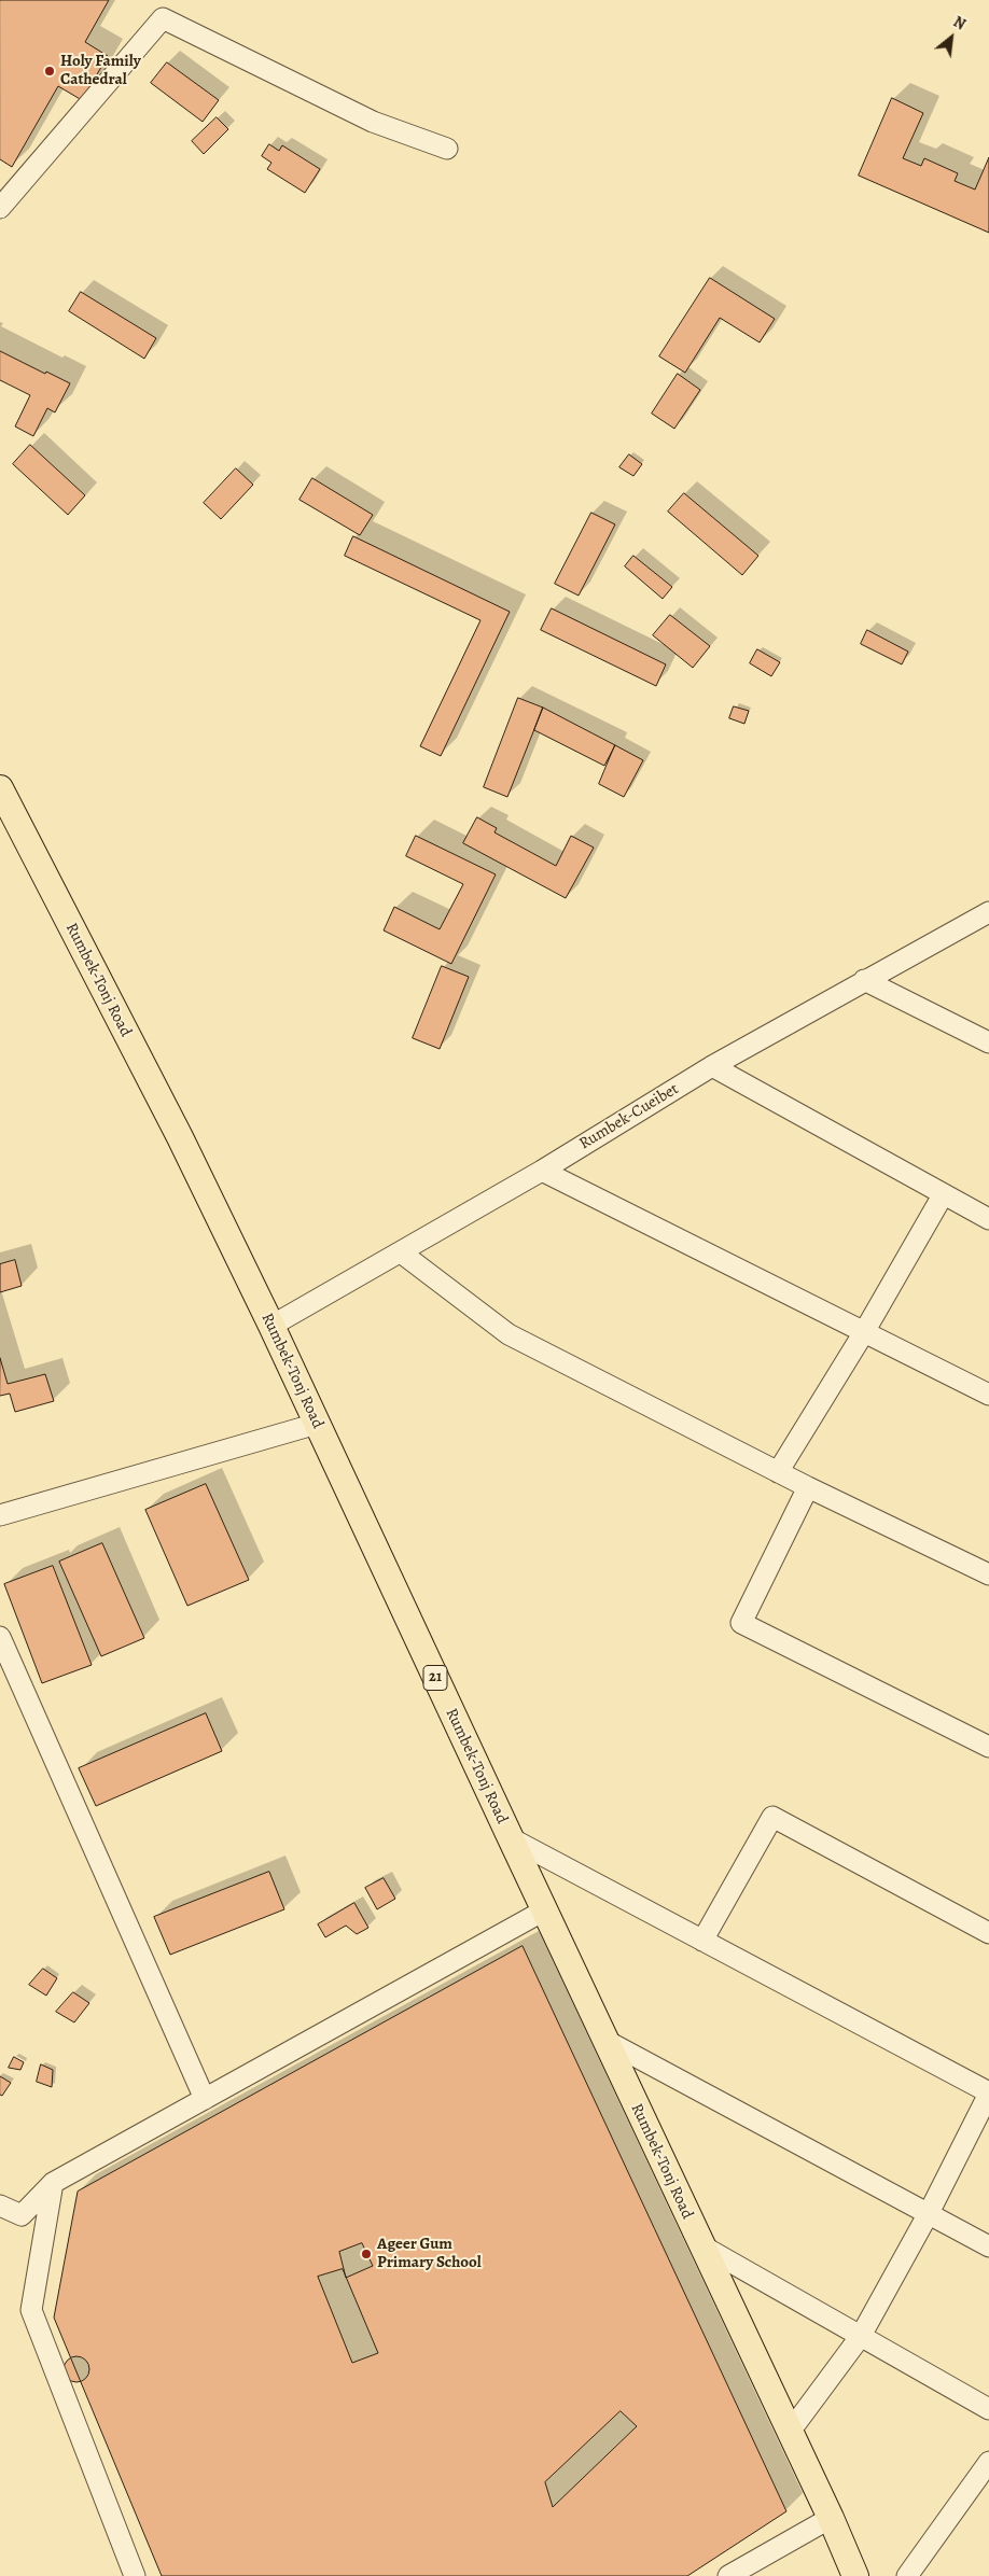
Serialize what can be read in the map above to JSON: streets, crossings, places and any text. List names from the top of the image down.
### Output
{
  "streets": {
    "main road": ["Rumbek-Tonj Road", "21"],
    "street": ["Rumbek-Cueibet"]
  },
  "crossings": [
    ["Rumbek-Tonj Road", "Rumbek-Cueibet"]
  ],
  "places": ["Holy Family Cathedral", "Ageer Gum Primary School"],
  "north": "top right"
}
